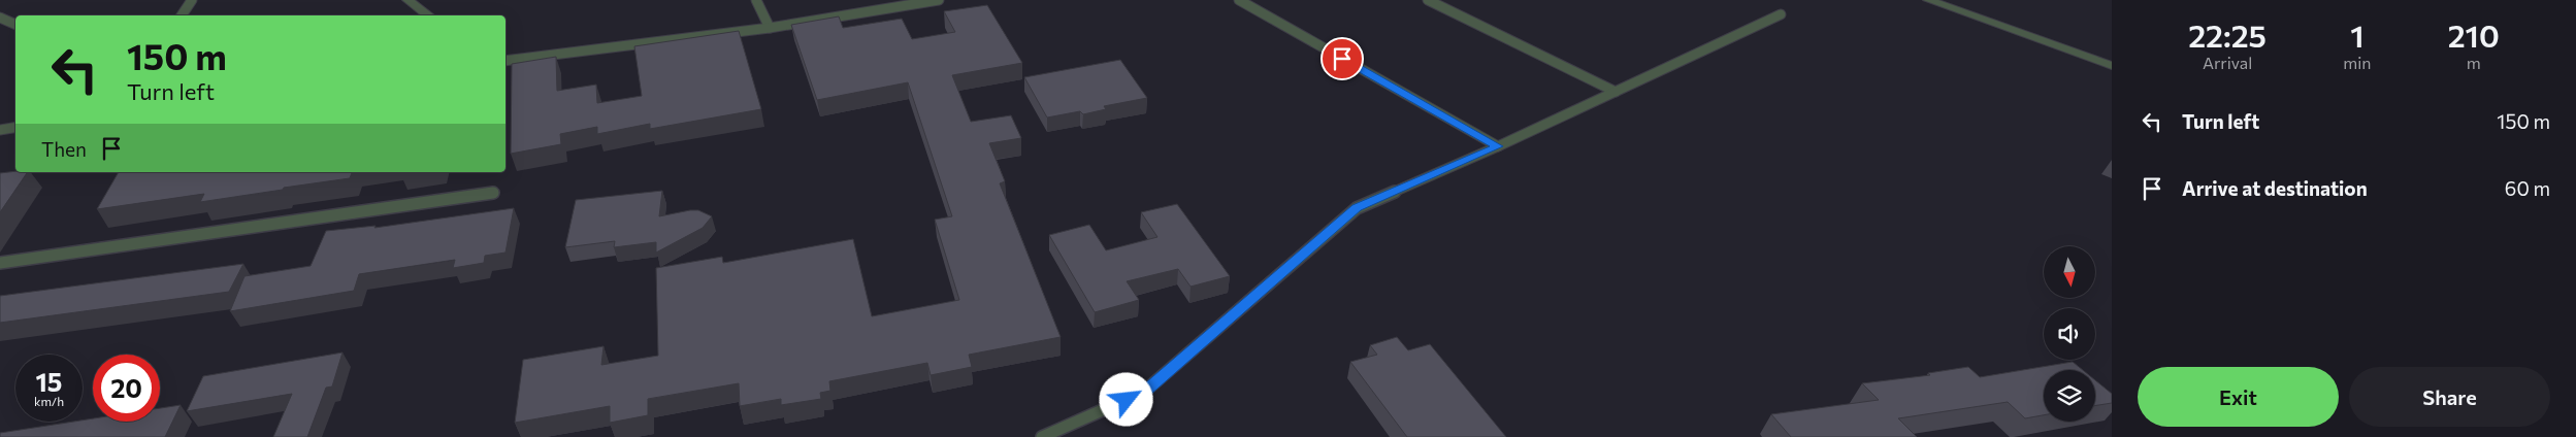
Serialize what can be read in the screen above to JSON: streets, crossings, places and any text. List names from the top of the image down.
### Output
{
  "north": "bottom",
  "page": {
    "eta": [
      "22:25",
      "Arrival",
      "1",
      "min",
      "210",
      "m"
    ],
    "turn": ["150 m", "Turn left"],
    "list": [
      {
        "name": "Turn left",
        "value": "150 m"
      },
      {
        "name": "Arrive at destination",
        "value": "60 m"
      }
    ],
    "then": "Then",
    "speed": "15 km/h",
    "limit": "20",
    "buttons": ["Exit", "Share"]
  }
}
